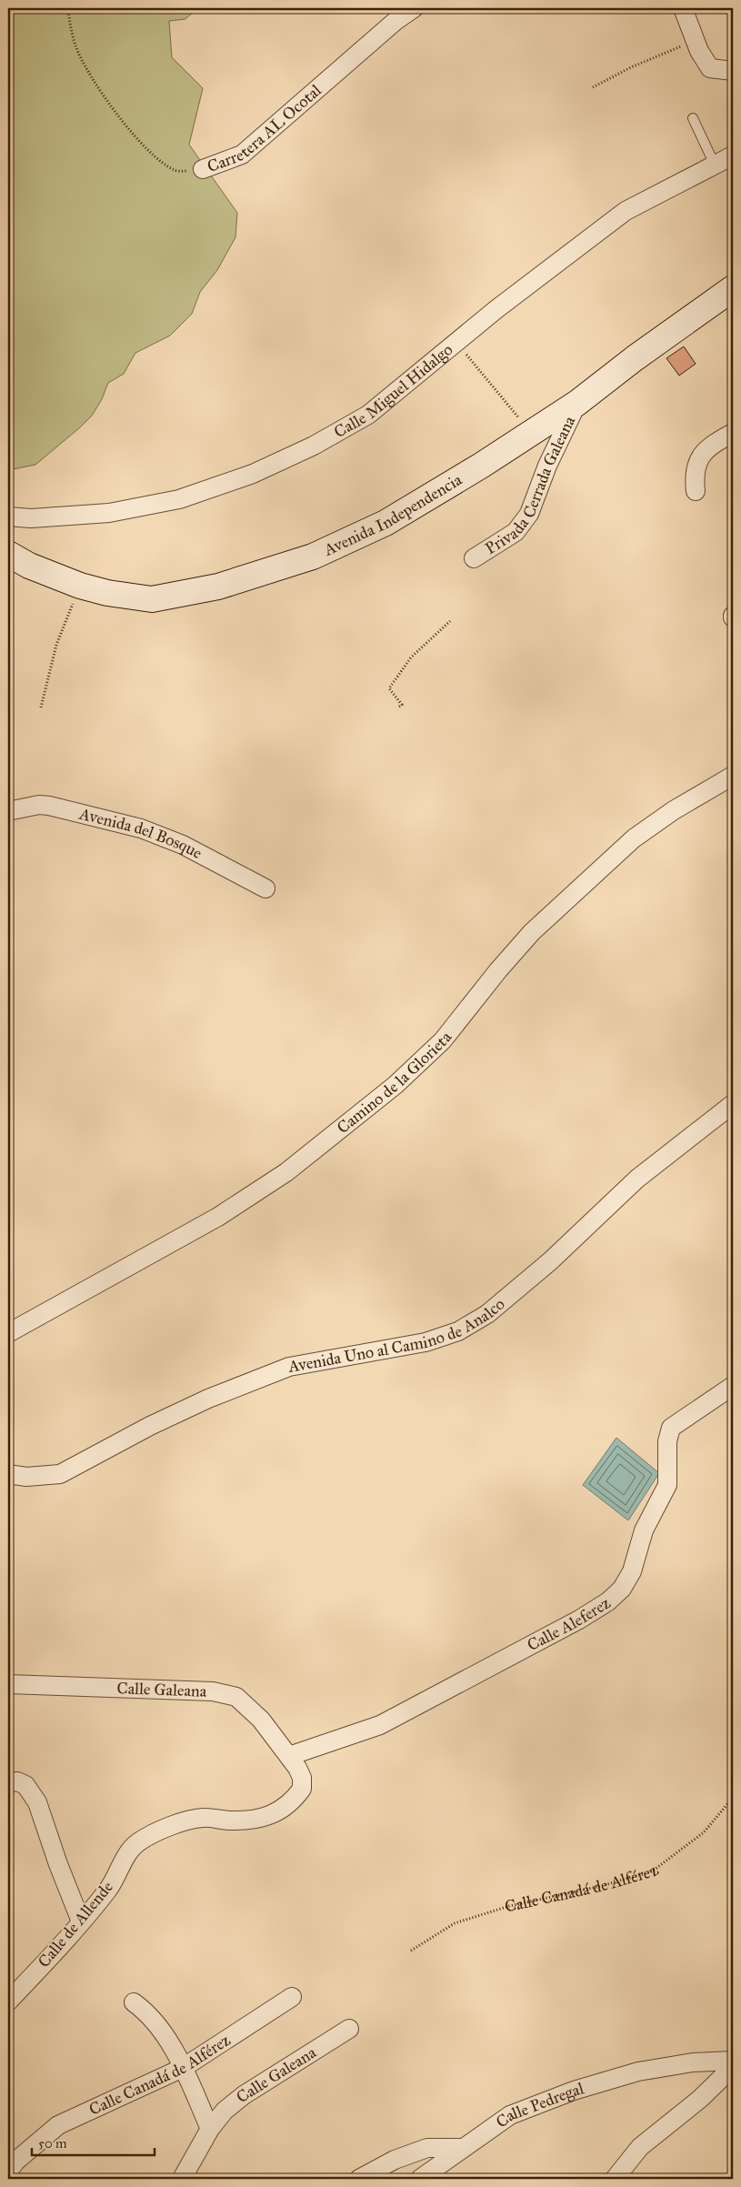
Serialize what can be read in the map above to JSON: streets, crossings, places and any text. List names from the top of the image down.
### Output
{
  "streets": {
    "street": [
      "Carretera AL Ocotal",
      "Calle Miguel Hidalgo",
      "Privada Cerrada Galeana",
      "Avenida Independencia",
      "Avenida del Bosque",
      "Camino de la Glorieta",
      "Avenida Uno al Camino de Analco",
      "Calle Aleferez",
      "Calle Galeana",
      "Calle Canadá de Alférez",
      "Calle de Allende",
      "Calle Pedregal"
    ]
  },
  "crossings": [
    ["Privada Cerrada Galeana", "Avenida Independencia"],
    ["Calle Aleferez", "Calle Galeana"],
    ["Calle Aleferez", "Calle de Allende"],
    ["Calle Galeana", "Calle de Allende"]
  ],
  "scale_bar": "50 m"
}
